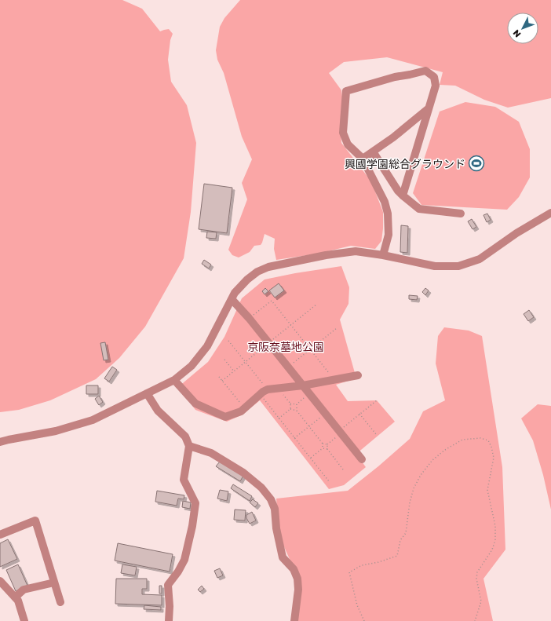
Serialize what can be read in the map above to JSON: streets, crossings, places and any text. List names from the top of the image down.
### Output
{
  "parks": ["京阪奈墓地公園"],
  "places": {
    "sports": ["興國学園総合グラウンド"]
  },
  "north": "bottom left"
}
